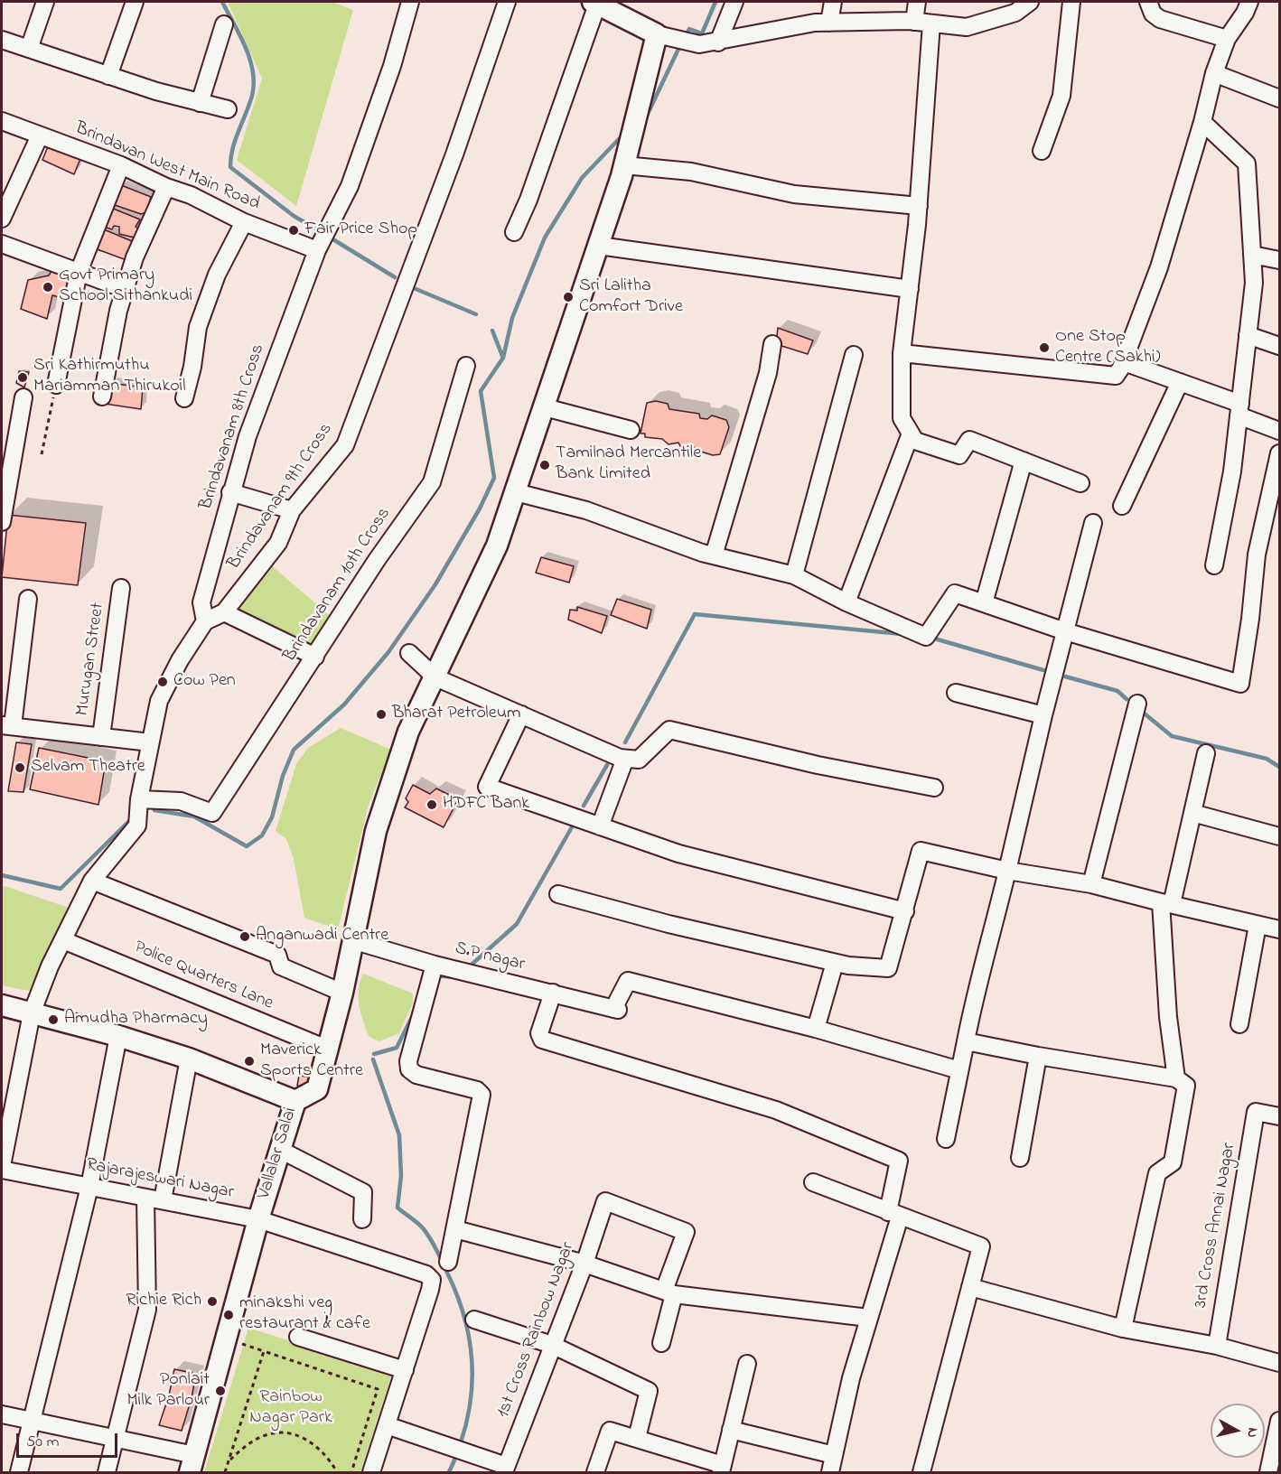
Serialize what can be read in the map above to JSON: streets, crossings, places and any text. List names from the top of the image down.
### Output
{
  "streets": {
    "street": [
      "Brindavan West Main Road",
      "Brindavanam 8th Cross",
      "Brindavanam 9th Cross",
      "Brindavanam 10th Cross",
      "Murugan Street",
      "S.P nagar",
      "Police Quarters Lane",
      "Vallalar Salai",
      "Rajarajeswari Nagar",
      "3rd Cross Annai Nagar",
      "1st Cross Rainbow Nagar"
    ]
  },
  "crossings": [
    ["Brindavan West Main Road", "Brindavanam 8th Cross"],
    ["Brindavanam 8th Cross", "Brindavanam 9th Cross"],
    ["Vallalar Salai", "Rajarajeswari Nagar"]
  ],
  "parks": ["Rainbow Nagar Park"],
  "places": [
    "Fair Price Shop",
    "Govt Primary School Sithankudi",
    "Sri Lalitha Comfort Drive",
    "One Stop Centre (Sakhi)",
    "Sri Kathirmuthu Mariamman Thirukoil",
    "Tamilnad Mercantile Bank Limited",
    "Cow Pen",
    "Bharat Petroleum",
    "Selvam Theatre",
    "HDFC Bank",
    "Anganwadi Centre",
    "Amudha Pharmacy",
    "Maverick Sports Centre",
    "Richie Rich",
    "minakshi veg restaurant & cafe",
    "Ponlait Milk Parlour"
  ],
  "scale_bar": "50 m",
  "north": "right"
}
